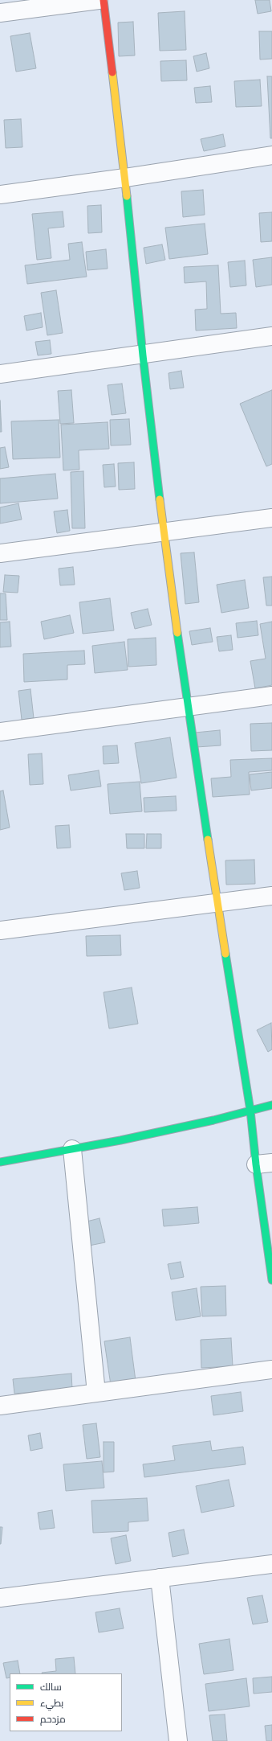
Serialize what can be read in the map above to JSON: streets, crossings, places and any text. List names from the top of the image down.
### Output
{
  "legend": ["سالك", "بطيء", "مزدحم"]
}
